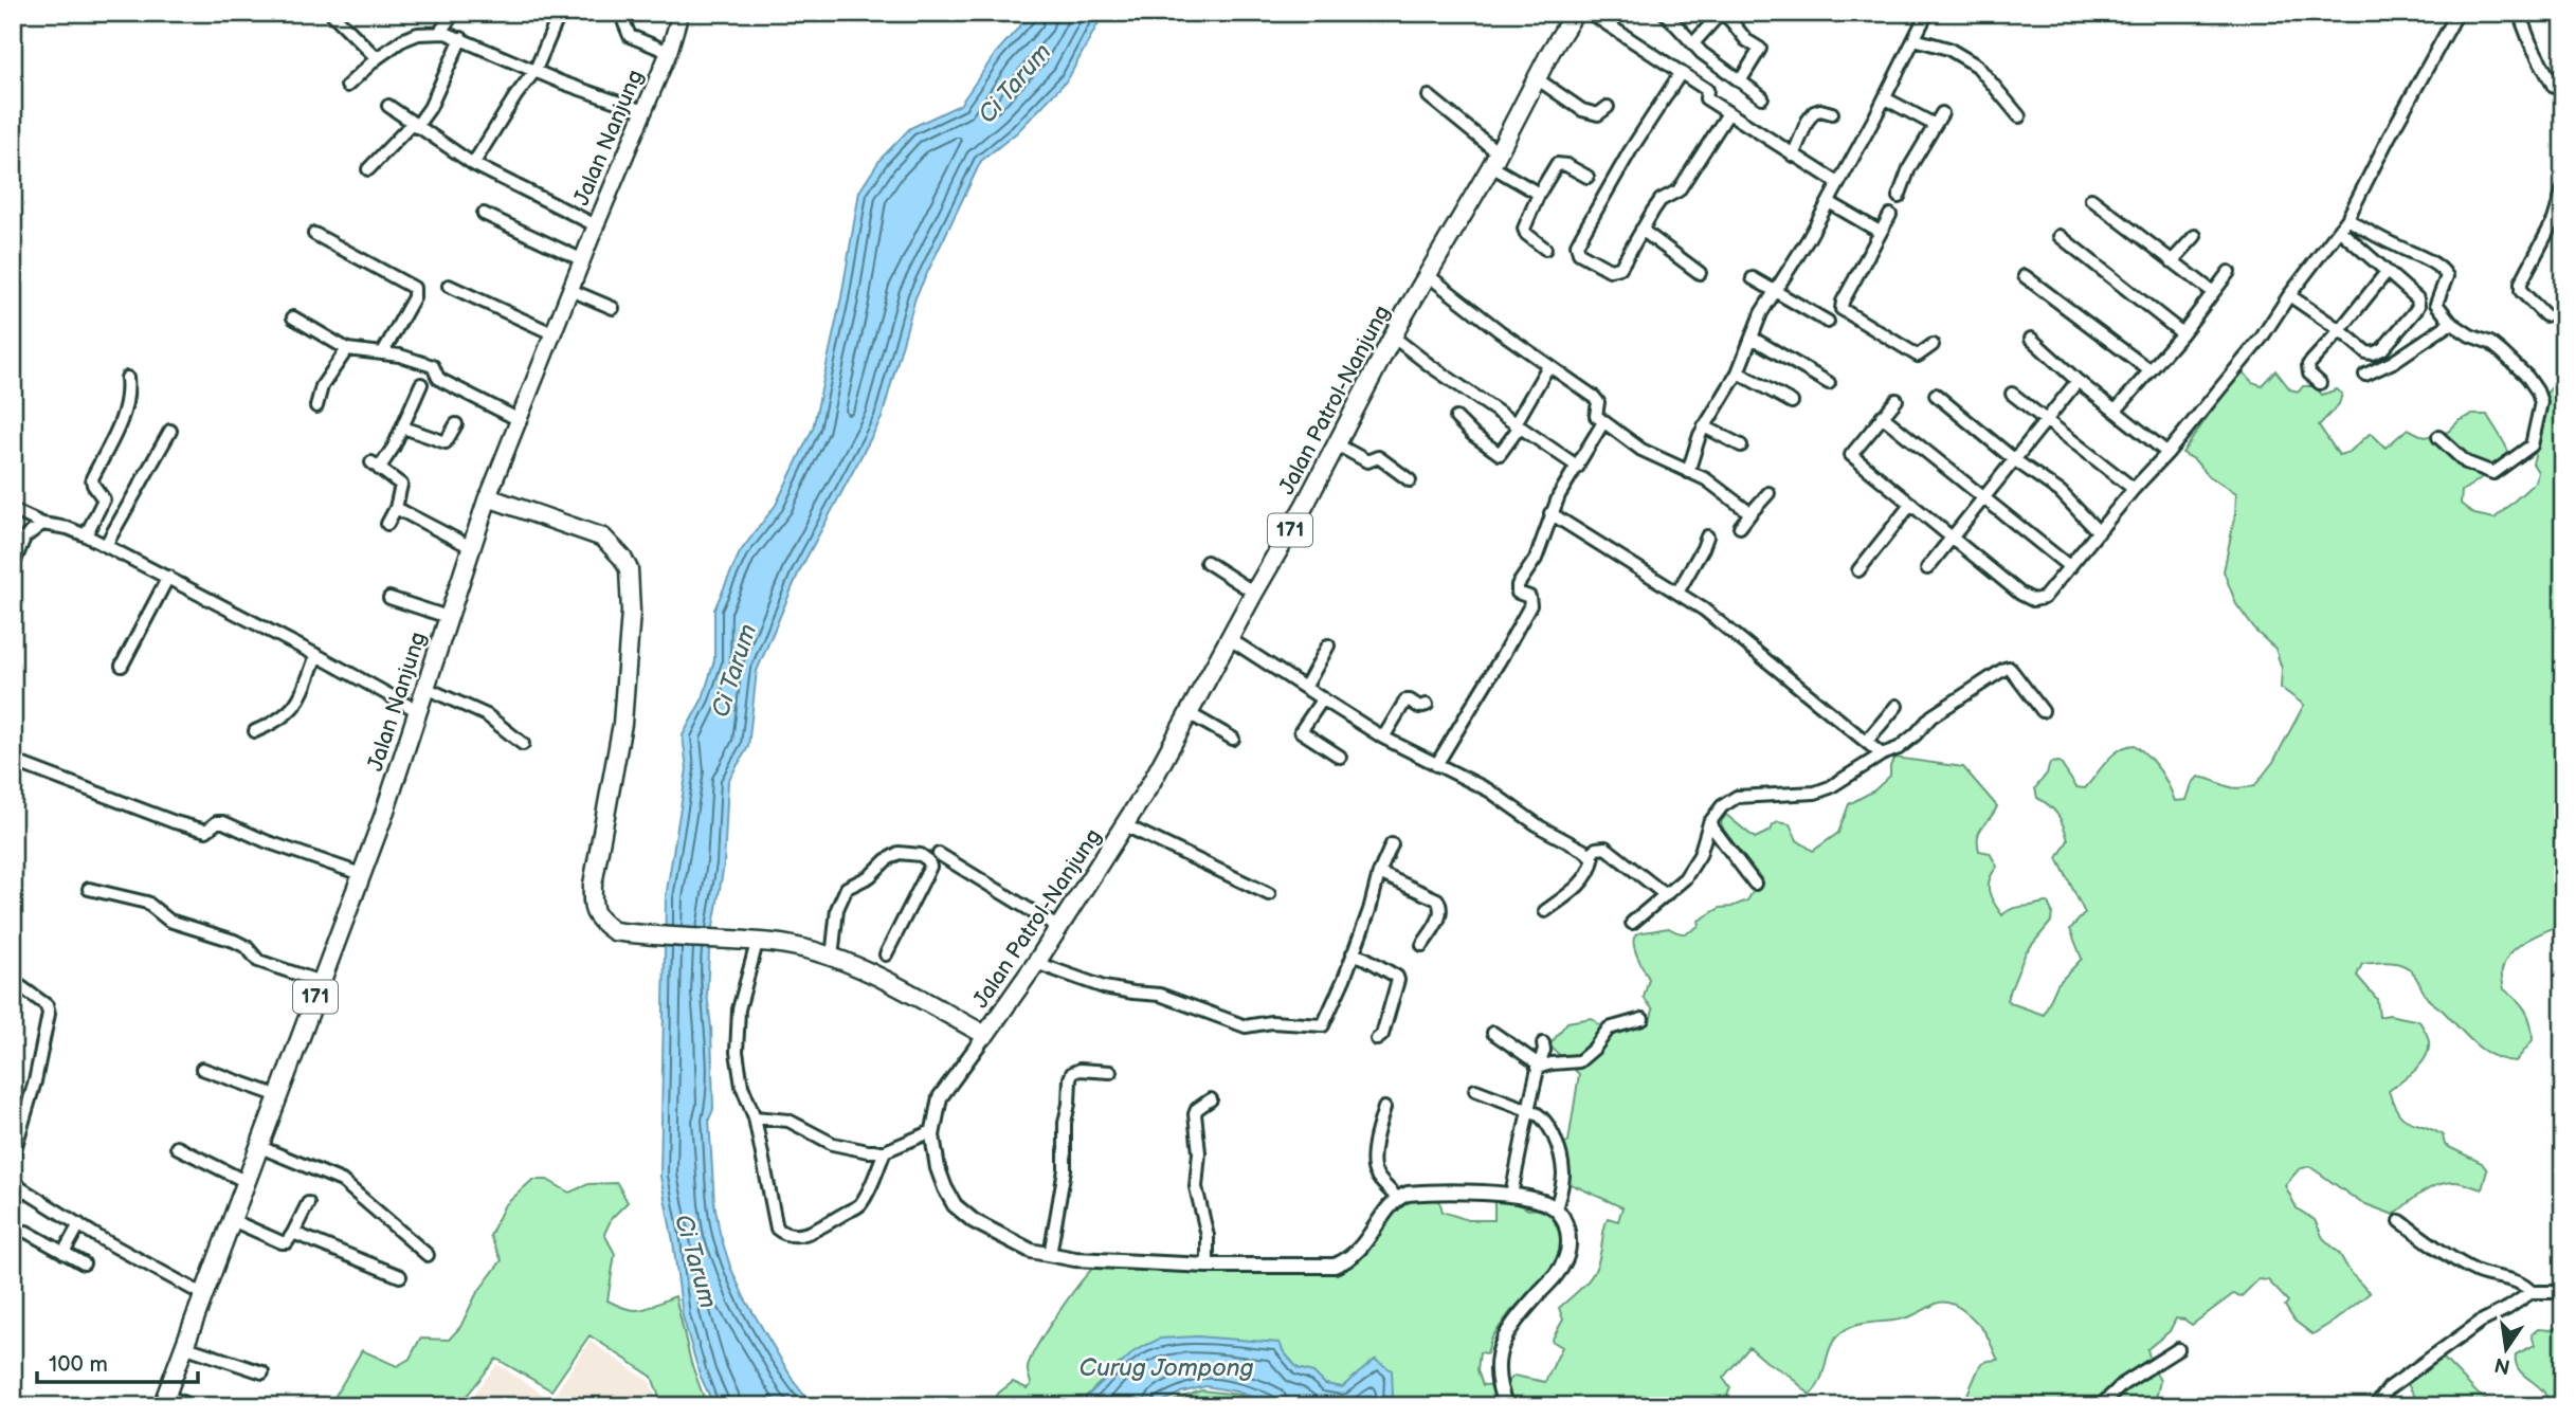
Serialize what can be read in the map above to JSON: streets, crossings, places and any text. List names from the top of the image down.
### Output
{
  "streets": {
    "main road": ["Jalan Nanjung", "Jalan Patrol-Nanjung", "171"]
  },
  "crossings": [
    ["Jalan Nanjung", "Jalan Patrol-Nanjung"]
  ],
  "water": ["Ci Tarum", "Curug Jompong"],
  "scale_bar": "100 m",
  "north": "bottom"
}
